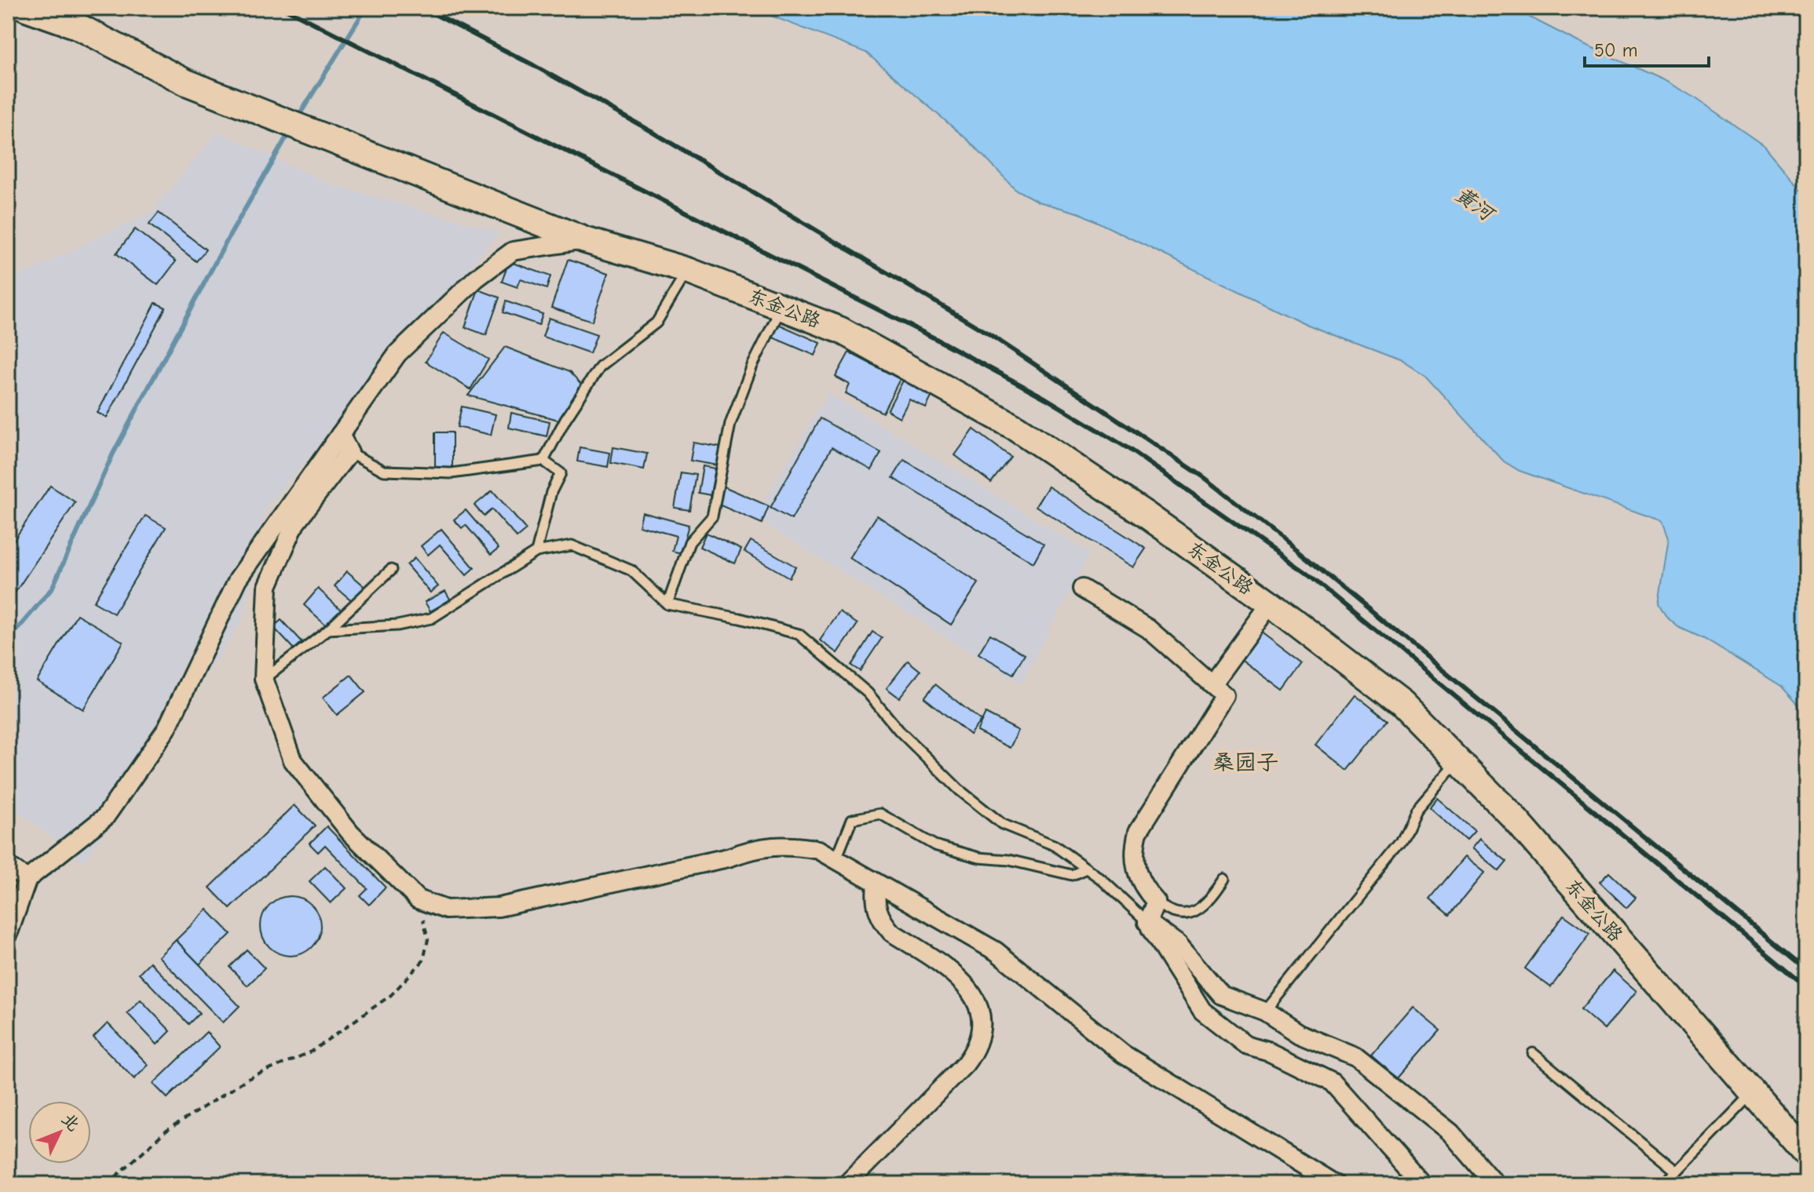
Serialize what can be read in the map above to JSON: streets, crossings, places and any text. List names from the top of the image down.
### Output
{
  "streets": {
    "main road": ["东金公路"]
  },
  "districts": ["桑园子"],
  "water": ["黄河"],
  "scale_bar": "50 m",
  "north": "top right"
}
